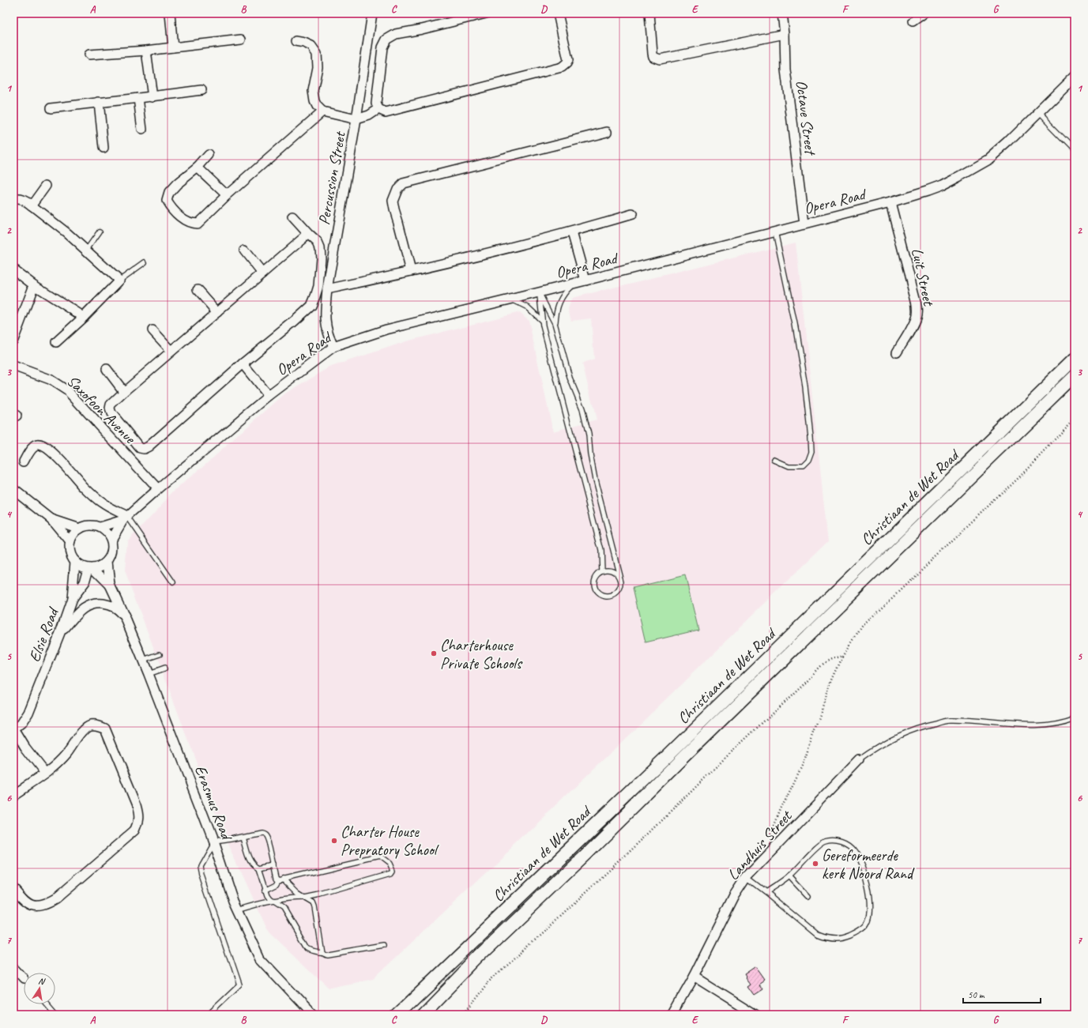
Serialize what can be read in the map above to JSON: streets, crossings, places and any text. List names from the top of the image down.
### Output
{
  "streets": {
    "main road": ["Christiaan de Wet Road"],
    "street": [
      "Octave Street",
      "Percussion Street",
      "Opera Road",
      "Luit Street",
      "Saxofoon Avenue",
      "Elsie Road",
      "Erasmus Road",
      "Landhuis Street"
    ]
  },
  "crossings": [
    ["Octave Street", "Opera Road"],
    ["Percussion Street", "Opera Road"],
    ["Opera Road", "Luit Street"],
    ["Opera Road", "Saxofoon Avenue"],
    ["Opera Road", "Elsie Road"],
    ["Opera Road", "Erasmus Road"],
    ["Elsie Road", "Erasmus Road"]
  ],
  "places": ["Charterhouse Private Schools", "Charter House Prepratory School", "Gereformeerde kerk Noord Rand"],
  "scale_bar": "50 m",
  "north": "top",
  "grid": {
    "columns": [
      "A",
      "B",
      "C",
      "D",
      "E",
      "F",
      "G"
    ],
    "rows": [
      "1",
      "2",
      "3",
      "4",
      "5",
      "6",
      "7"
    ]
  }
}
